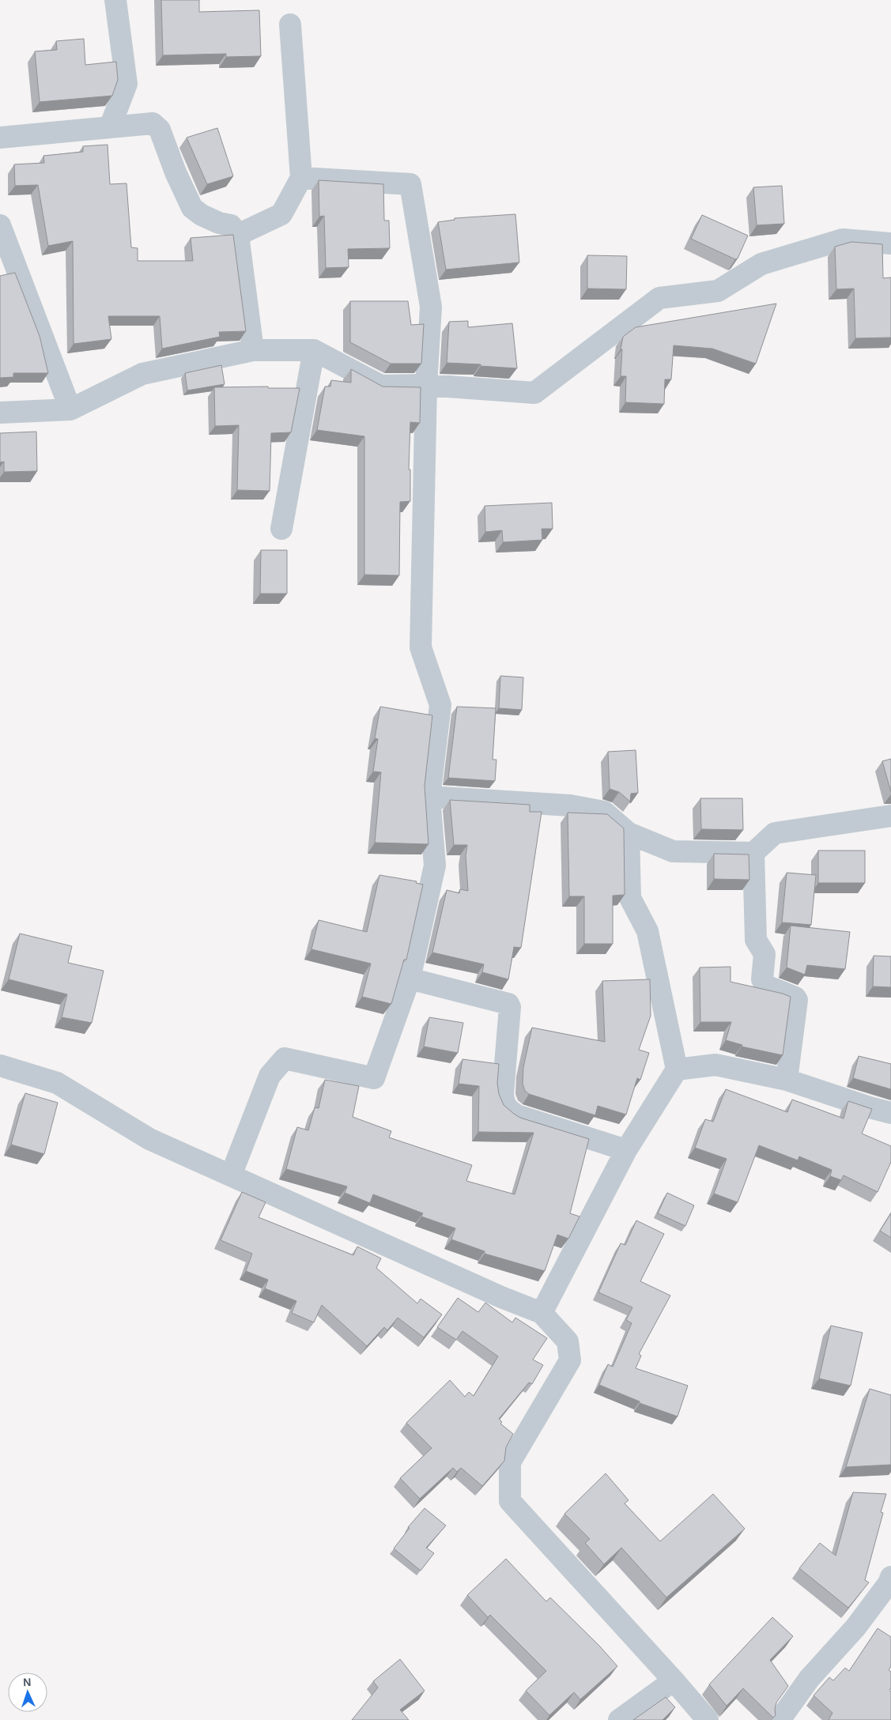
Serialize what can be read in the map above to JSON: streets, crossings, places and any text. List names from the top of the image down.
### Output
{
  "north": "top"
}
